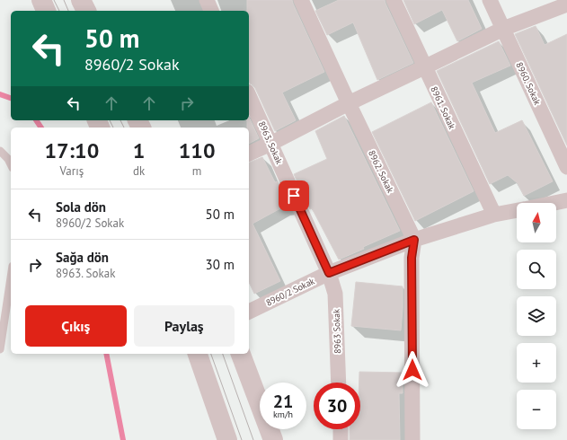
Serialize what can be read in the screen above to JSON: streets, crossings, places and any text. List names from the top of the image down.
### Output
{
  "streets": {
    "street": [
      "8960. Sokak",
      "8961. Sokak",
      "8963. Sokak",
      "8962. Sokak",
      "8960/2 Sokak",
      "8963 Sokak"
    ]
  },
  "crossings": [
    ["8963. Sokak", "8960/2 Sokak"],
    ["8963. Sokak", "8963 Sokak"],
    ["8962. Sokak", "8960/2 Sokak"],
    ["8960/2 Sokak", "8963 Sokak"]
  ],
  "north": "top",
  "page": {
    "turn": ["50 m", "8960/2 Sokak"],
    "eta": [
      "17:10",
      "Varış",
      "1",
      "dk",
      "110",
      "m"
    ],
    "list": [
      {
        "name": "Sola dön",
        "note": "8960/2 Sokak",
        "value": "50 m"
      },
      {
        "name": "Sağa dön",
        "note": "8963. Sokak",
        "value": "30 m"
      }
    ],
    "map_buttons": ["+", "−"],
    "buttons": ["Çıkış", "Paylaş"],
    "speed": "21 km/h",
    "limit": "30"
  }
}
